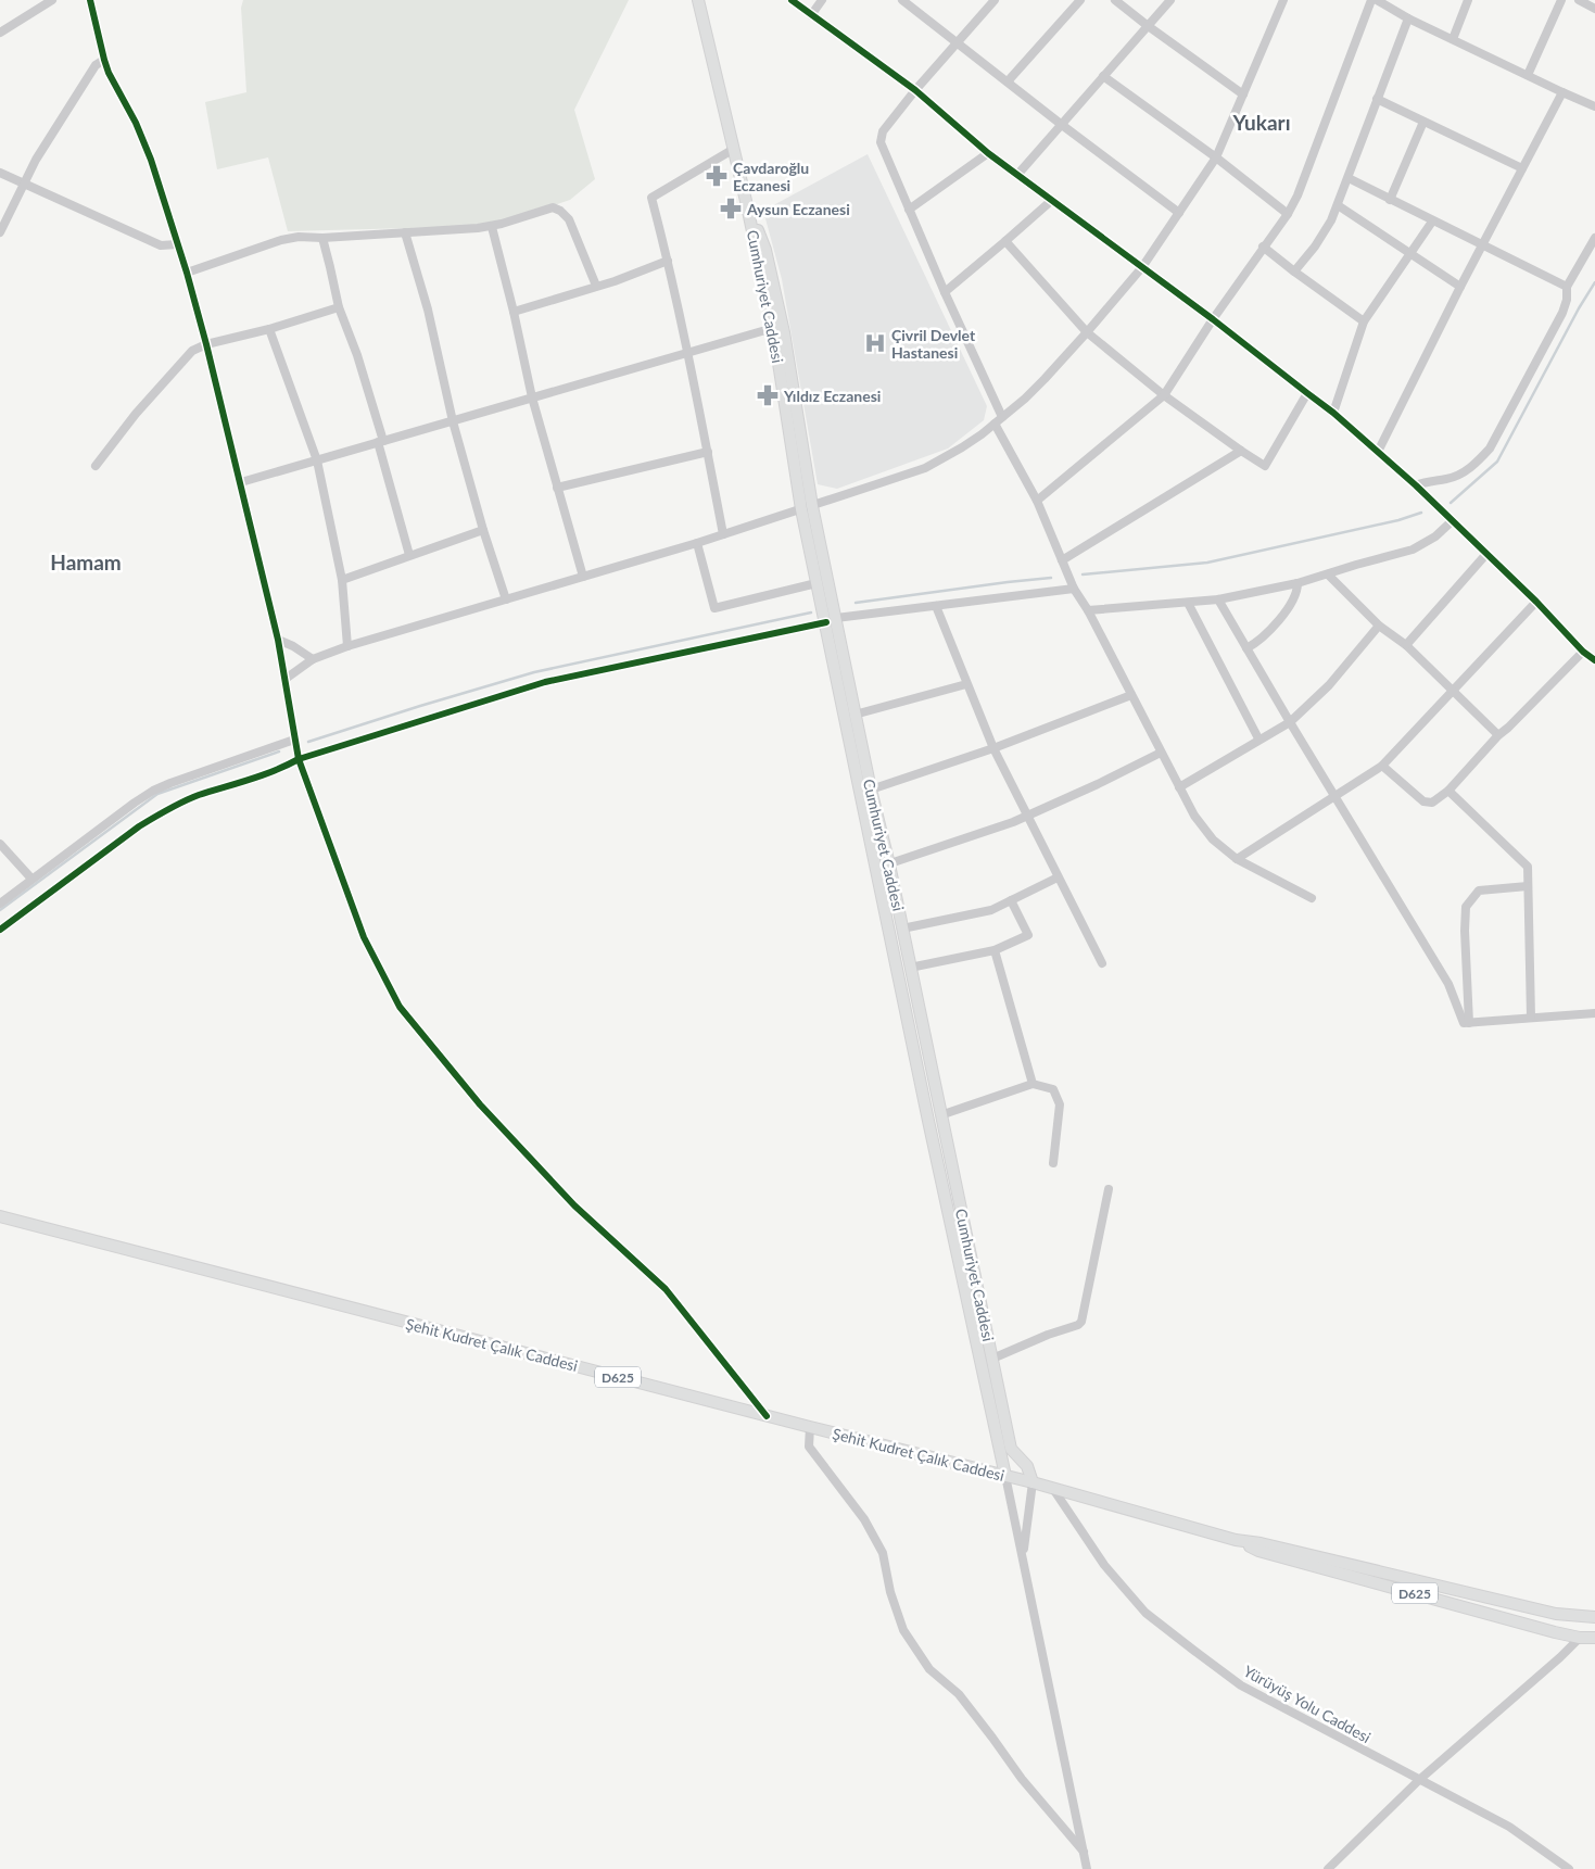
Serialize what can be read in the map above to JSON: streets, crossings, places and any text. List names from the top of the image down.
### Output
{
  "streets": {
    "main road": ["Cumhuriyet Caddesi", "Şehit Kudret Çalık Caddesi", "D625"],
    "street": ["Yürüyüş Yolu Caddesi"]
  },
  "crossings": [
    ["Cumhuriyet Caddesi", "Şehit Kudret Çalık Caddesi"],
    ["Şehit Kudret Çalık Caddesi", "Yürüyüş Yolu Caddesi"]
  ],
  "districts": ["Yukarı", "Hamam"],
  "places": {
    "pharmacy": ["Çavdaroğlu Eczanesi", "Aysun Eczanesi", "Yıldız Eczanesi"],
    "hospital": ["Çivril Devlet Hastanesi"]
  }
}
